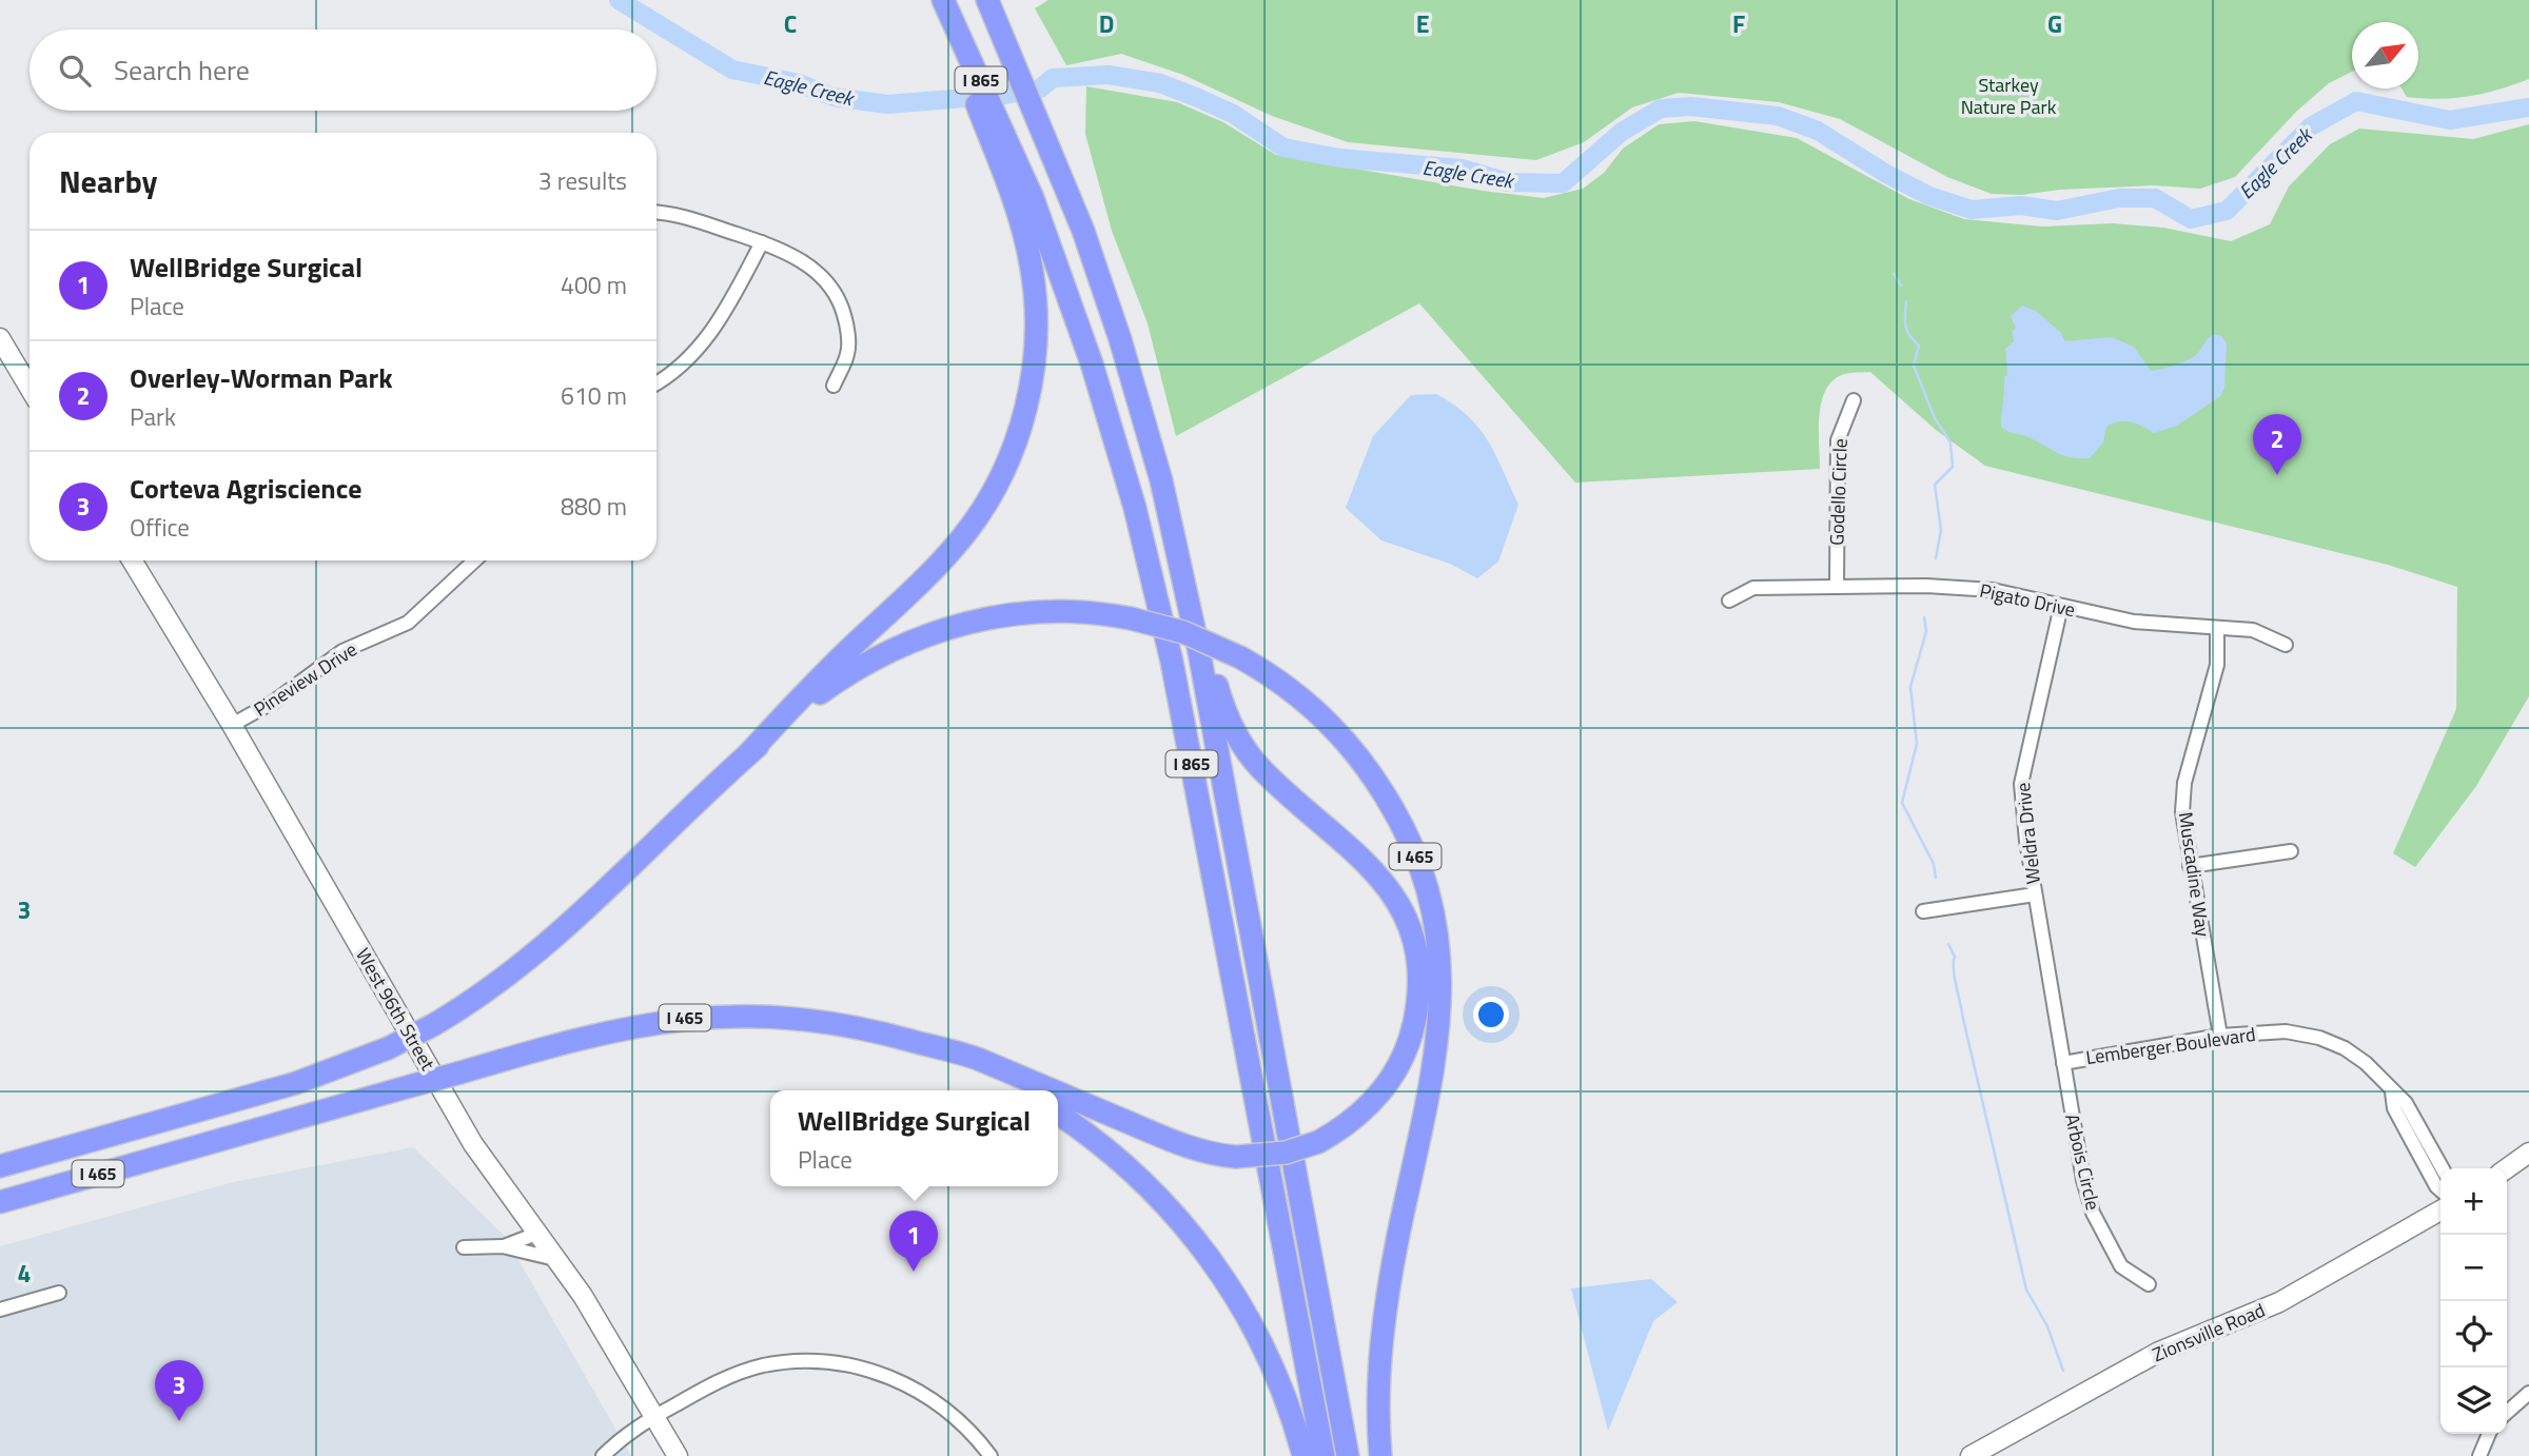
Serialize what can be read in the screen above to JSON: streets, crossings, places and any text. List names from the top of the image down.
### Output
{
  "streets": {
    "highway": ["I 865", "I 465"],
    "main road": ["West 96th Street", "Zionsville Road"],
    "street": [
      "Godello Circle",
      "Pigato Drive",
      "Pineview Drive",
      "Weldra Drive",
      "Muscadine Way",
      "Lemberger Boulevard",
      "Arbois Circle"
    ]
  },
  "crossings": [
    ["Godello Circle", "Pigato Drive"],
    ["Pigato Drive", "Weldra Drive"],
    ["Pigato Drive", "Muscadine Way"],
    ["Pineview Drive", "West 96th Street"],
    ["Weldra Drive", "Lemberger Boulevard"],
    ["Weldra Drive", "Arbois Circle"],
    ["Muscadine Way", "Lemberger Boulevard"],
    ["Lemberger Boulevard", "Arbois Circle"]
  ],
  "water": ["Eagle Creek"],
  "parks": ["Starkey Nature Park"],
  "north": "top right",
  "page": {
    "search": "Search here",
    "heading": ["Nearby", "3 results"],
    "list": [
      {
        "mark": "1",
        "name": "WellBridge Surgical",
        "note": "Place",
        "value": "400 m"
      },
      {
        "mark": "2",
        "name": "Overley-Worman Park",
        "note": "Park",
        "value": "610 m"
      },
      {
        "mark": "3",
        "name": "Corteva Agriscience",
        "note": "Office",
        "value": "880 m"
      }
    ],
    "pins": ["2", "1", "3"],
    "popup": ["WellBridge Surgical", "Place"],
    "map_buttons": ["+", "−"]
  },
  "grid": {
    "columns": [
      "C",
      "D",
      "E",
      "F",
      "G"
    ],
    "rows": ["3", "4"]
  }
}
